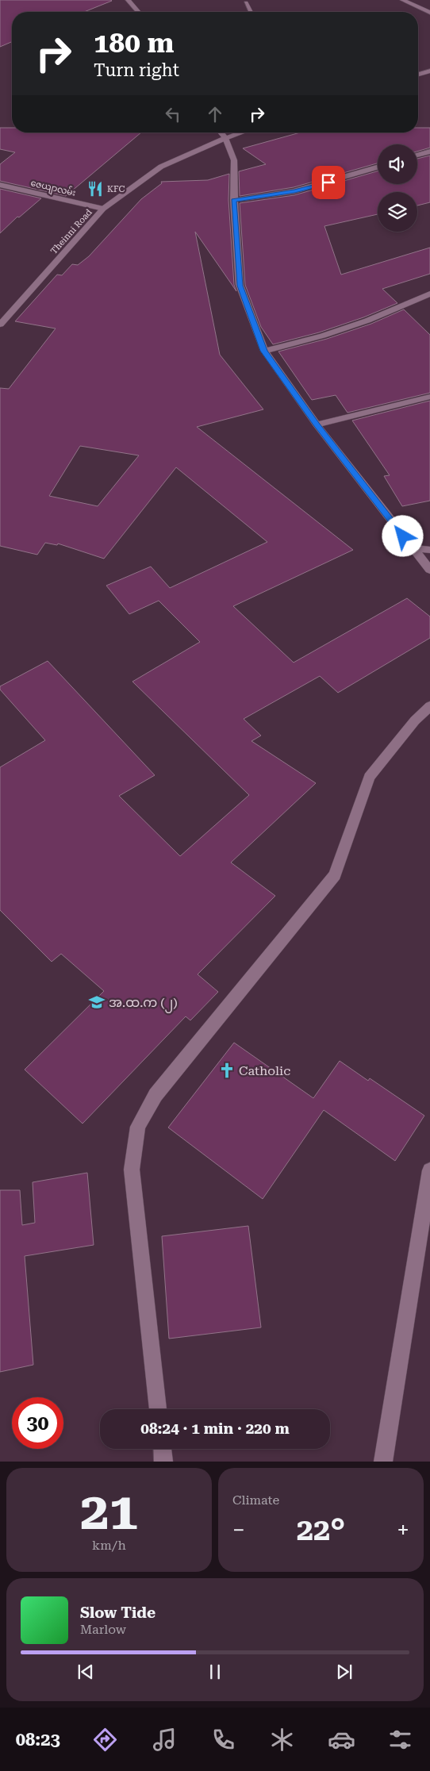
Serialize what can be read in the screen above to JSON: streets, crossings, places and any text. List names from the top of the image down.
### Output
{
  "streets": {
    "street": ["ဇေယျာလမ်း", "Theinni Road"]
  },
  "crossings": [
    ["ဇေယျာလမ်း", "Theinni Road"]
  ],
  "places": {
    "restaurant": ["KFC"],
    "school or university": ["အ.ထ.က (၂)"],
    "church": ["Catholic"]
  },
  "page": {
    "turn": ["180 m", "Turn right"],
    "limit": "30",
    "trip": "08:24 · 1 min · 220 m",
    "tile": [
      ["21", "km/h"],
      "Climate"
    ],
    "heat": ["−", "22°", "+"],
    "song": ["Slow Tide", "Marlow"],
    "tabs": "08:23"
  }
}
